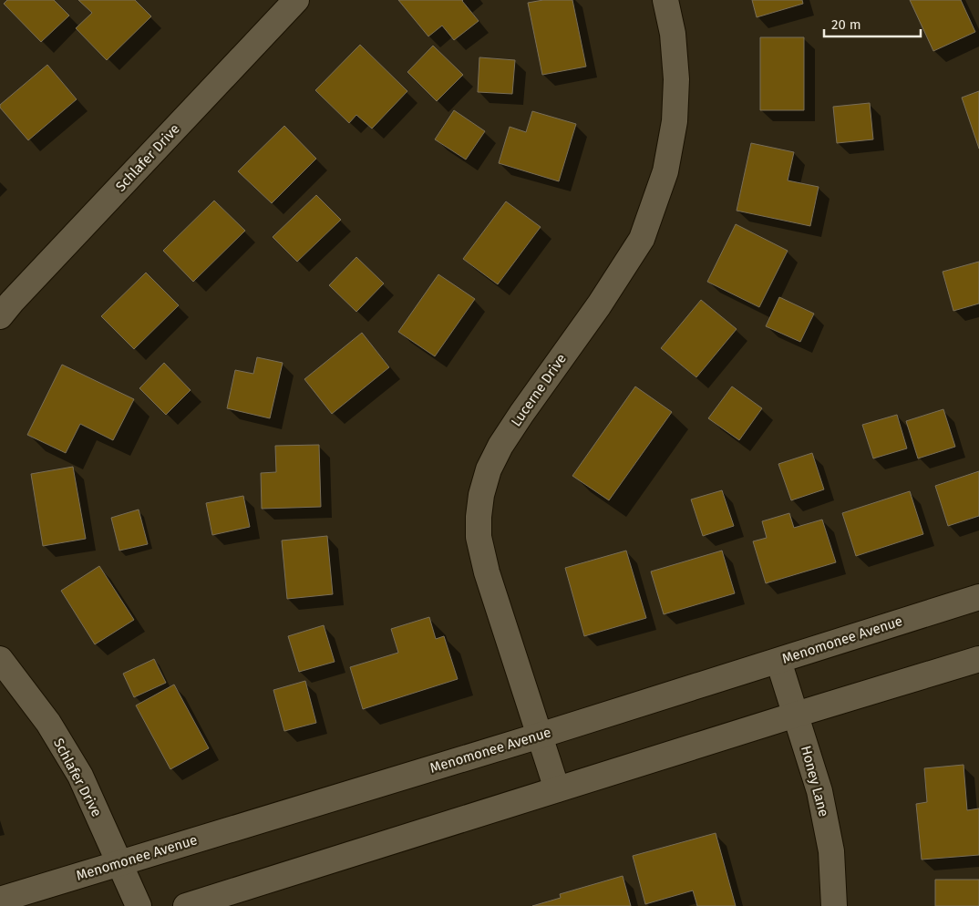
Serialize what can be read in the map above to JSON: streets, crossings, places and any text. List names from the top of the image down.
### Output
{
  "streets": {
    "street": [
      "Schlafer Drive",
      "Lucerne Drive",
      "Menomonee Avenue",
      "Honey Lane"
    ]
  },
  "crossings": [
    ["Schlafer Drive", "Menomonee Avenue"],
    ["Lucerne Drive", "Menomonee Avenue"],
    ["Menomonee Avenue", "Honey Lane"]
  ],
  "scale_bar": "20 m"
}
